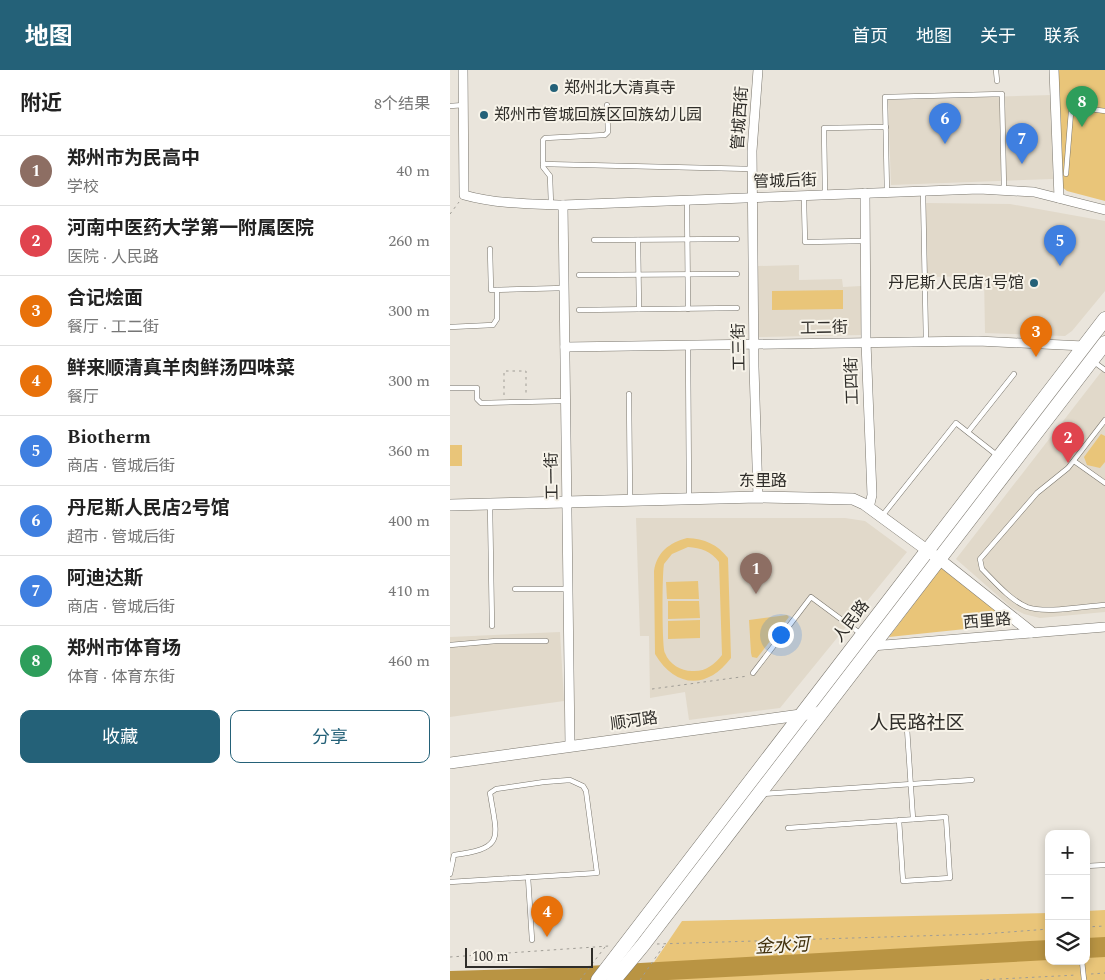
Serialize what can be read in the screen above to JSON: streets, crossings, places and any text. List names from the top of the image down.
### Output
{
  "streets": {
    "main road": ["人民路"],
    "street": [
      "管城西街",
      "管城后街",
      "工二街",
      "工三街",
      "工四街",
      "工一街",
      "东里路",
      "西里路",
      "顺河路"
    ]
  },
  "crossings": [
    ["管城西街", "管城后街"],
    ["管城西街", "工三街"],
    ["管城后街", "工三街"],
    ["管城后街", "工四街"],
    ["管城后街", "工一街"],
    ["工二街", "工三街"],
    ["工二街", "工四街"],
    ["工二街", "工一街"],
    ["工二街", "人民路"],
    ["工三街", "东里路"],
    ["工四街", "东里路"],
    ["工一街", "东里路"],
    ["工一街", "顺河路"],
    ["东里路", "人民路"],
    ["东里路", "西里路"],
    ["人民路", "西里路"],
    ["人民路", "顺河路"]
  ],
  "districts": ["人民路社区"],
  "water": ["金水河"],
  "places": ["郑州北大清真寺", "郑州市管城回族区回族幼儿园", "丹尼斯人民店1号馆"],
  "scale_bar": "100 m",
  "page": {
    "header": "地图",
    "nav": [
      "首页",
      "地图",
      "关于",
      "联系"
    ],
    "heading": ["附近", "8个结果"],
    "pins": [
      "8",
      "6",
      "7",
      "5",
      "3",
      "2",
      "1",
      "4"
    ],
    "list": [
      {
        "mark": "1",
        "name": "郑州市为民高中",
        "note": "学校",
        "value": "40 m"
      },
      {
        "mark": "2",
        "name": "河南中医药大学第一附属医院",
        "note": "医院 · 人民路",
        "value": "260 m"
      },
      {
        "mark": "3",
        "name": "合记烩面",
        "note": "餐厅 · 工二街",
        "value": "300 m"
      },
      {
        "mark": "4",
        "name": "鲜来顺清真羊肉鲜汤四味菜",
        "note": "餐厅",
        "value": "300 m"
      },
      {
        "mark": "5",
        "name": "Biotherm",
        "note": "商店 · 管城后街",
        "value": "360 m"
      },
      {
        "mark": "6",
        "name": "丹尼斯人民店2号馆",
        "note": "超市 · 管城后街",
        "value": "400 m"
      },
      {
        "mark": "7",
        "name": "阿迪达斯",
        "note": "商店 · 管城后街",
        "value": "410 m"
      },
      {
        "mark": "8",
        "name": "郑州市体育场",
        "note": "体育 · 体育东街",
        "value": "460 m"
      }
    ],
    "buttons": ["收藏", "分享"],
    "map_buttons": ["+", "−"],
    "scale": "100 m"
  }
}
